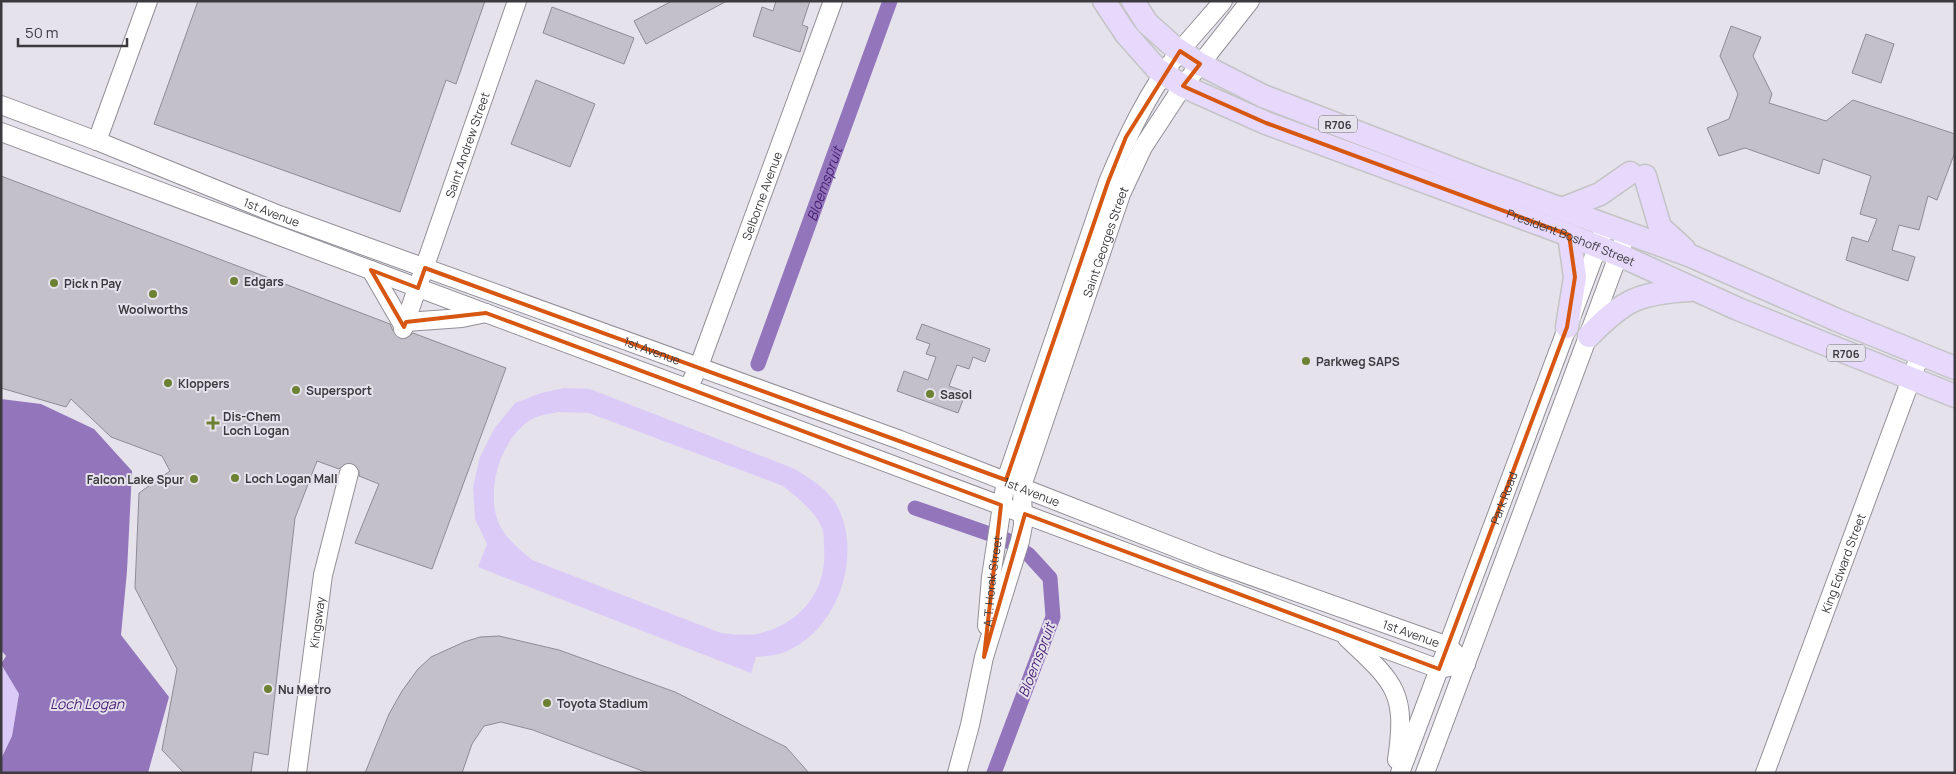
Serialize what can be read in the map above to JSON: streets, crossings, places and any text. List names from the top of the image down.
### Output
{
  "streets": {
    "main road": ["R706", "President Boshoff Street"],
    "street": [
      "Saint Andrew Street",
      "Selborne Avenue",
      "1st Avenue",
      "Saint Georges Street",
      "Park Road",
      "King Edward Street",
      "A.T. Horak Street",
      "Kingsway"
    ]
  },
  "crossings": [
    ["R706", "President Boshoff Street"],
    ["R706", "Saint Georges Street"],
    ["Saint Andrew Street", "1st Avenue"],
    ["Selborne Avenue", "1st Avenue"],
    ["1st Avenue", "Saint Georges Street"],
    ["1st Avenue", "Park Road"],
    ["1st Avenue", "A.T. Horak Street"],
    ["President Boshoff Street", "Saint Georges Street"],
    ["President Boshoff Street", "Park Road"],
    ["President Boshoff Street", "King Edward Street"],
    ["Saint Georges Street", "A.T. Horak Street"]
  ],
  "water": ["Bloemspruit", "Loch Logan"],
  "places": {
    "other": [
      "Edgars",
      "Pick n Pay",
      "Woolworths",
      "Parkweg SAPS",
      "Kloppers",
      "Supersport",
      "Sasol",
      "Loch Logan Mall",
      "Falcon Lake Spur",
      "Nu Metro",
      "Toyota Stadium"
    ],
    "health": ["Dis-Chem Loch Logan"]
  },
  "scale_bar": "50 m"
}
